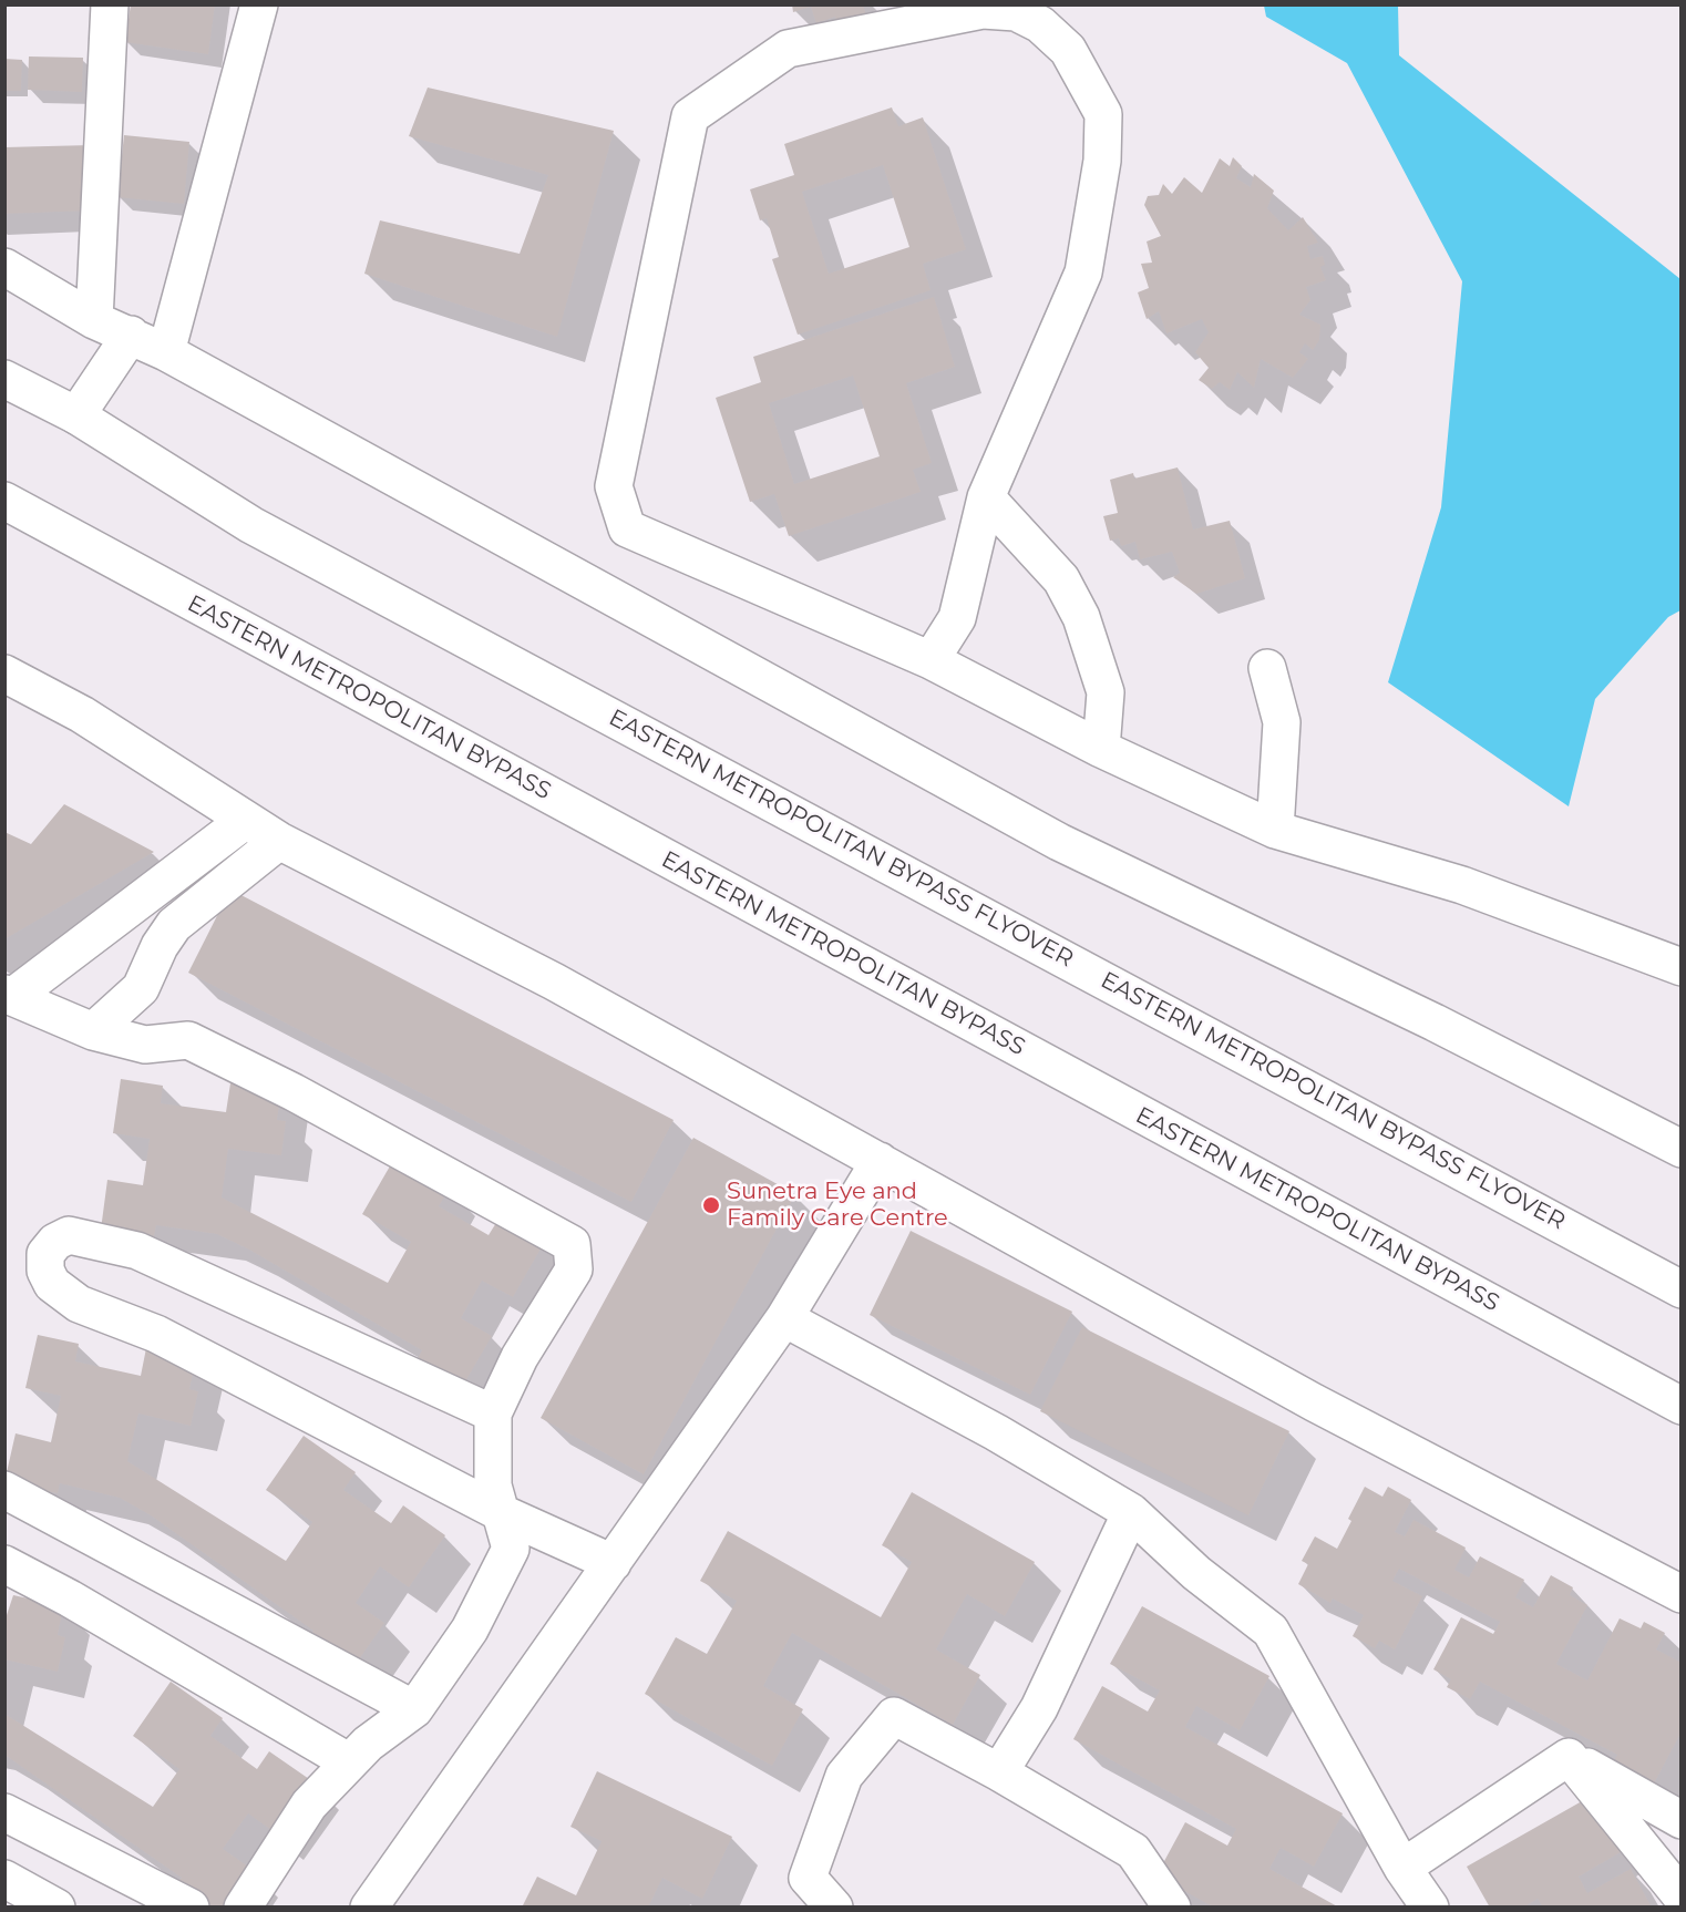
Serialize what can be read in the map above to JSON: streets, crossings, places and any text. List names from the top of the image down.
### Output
{
  "streets": {
    "street": ["EASTERN METROPOLITAN BYPASS", "EASTERN METROPOLITAN BYPASS FLYOVER"]
  },
  "places": ["Sunetra Eye and Family Care Centre"]
}
